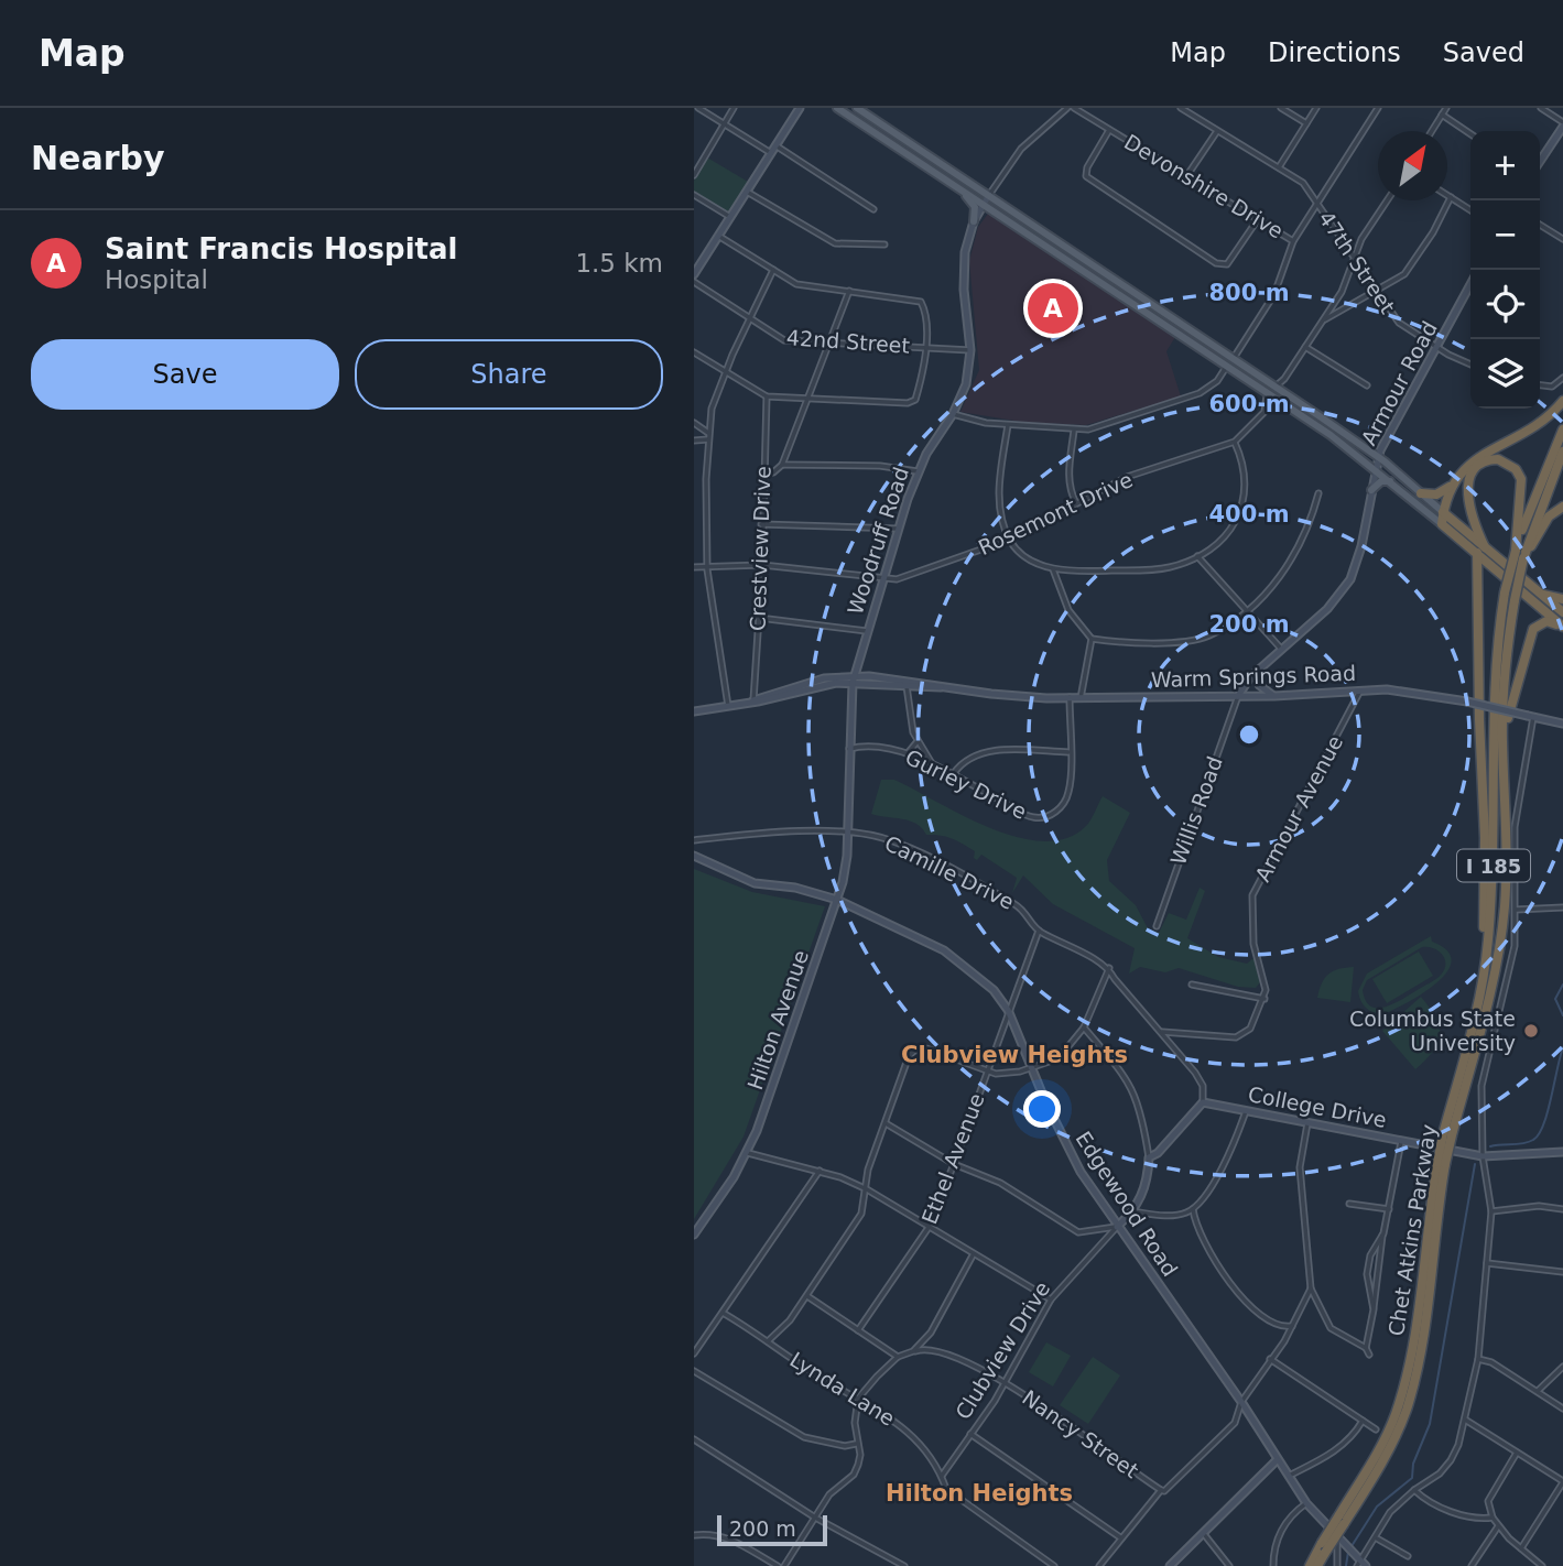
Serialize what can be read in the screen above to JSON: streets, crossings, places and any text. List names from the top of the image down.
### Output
{
  "streets": {
    "highway": ["I 185", "Chet Atkins Parkway"],
    "street": [
      "Devonshire Drive",
      "47th Street",
      "42nd Street",
      "Armour Road",
      "Rosemont Drive",
      "Woodruff Road",
      "Crestview Drive",
      "Warm Springs Road",
      "Gurley Drive",
      "Armour Avenue",
      "Willis Road",
      "Camille Drive",
      "Hilton Avenue",
      "College Drive",
      "Ethel Avenue",
      "Edgewood Road",
      "Clubview Drive",
      "Lynda Lane",
      "Nancy Street"
    ]
  },
  "crossings": [
    ["47th Street", "Armour Road"],
    ["42nd Street", "Woodruff Road"],
    ["Armour Road", "Warm Springs Road"],
    ["Armour Road", "Willis Road"],
    ["Rosemont Drive", "Woodruff Road"],
    ["Rosemont Drive", "Crestview Drive"],
    ["Woodruff Road", "Warm Springs Road"],
    ["Woodruff Road", "Gurley Drive"],
    ["Woodruff Road", "Hilton Avenue"],
    ["Crestview Drive", "Warm Springs Road"],
    ["Warm Springs Road", "Gurley Drive"],
    ["Warm Springs Road", "Armour Avenue"],
    ["Warm Springs Road", "Willis Road"],
    ["Camille Drive", "Hilton Avenue"],
    ["Camille Drive", "College Drive"],
    ["Camille Drive", "Ethel Avenue"],
    ["Hilton Avenue", "Edgewood Road"],
    ["Ethel Avenue", "Edgewood Road"],
    ["Edgewood Road", "Clubview Drive"],
    ["Clubview Drive", "Lynda Lane"],
    ["Clubview Drive", "Nancy Street"]
  ],
  "districts": ["Clubview Heights", "Hilton Heights"],
  "places": ["Columbus State University"],
  "scale_bar": "200 m",
  "north": "top right",
  "page": {
    "header": "Map",
    "nav": ["Map", "Directions", "Saved"],
    "heading": "Nearby",
    "map_buttons": ["+", "−"],
    "list": [
      {
        "mark": "A",
        "name": "Saint Francis Hospital",
        "note": "Hospital",
        "value": "1.5 km"
      }
    ],
    "pins": "A",
    "buttons": ["Save", "Share"],
    "scale": "200 m"
  },
  "rings": [
    "800 m",
    "600 m",
    "400 m",
    "200 m"
  ]
}
